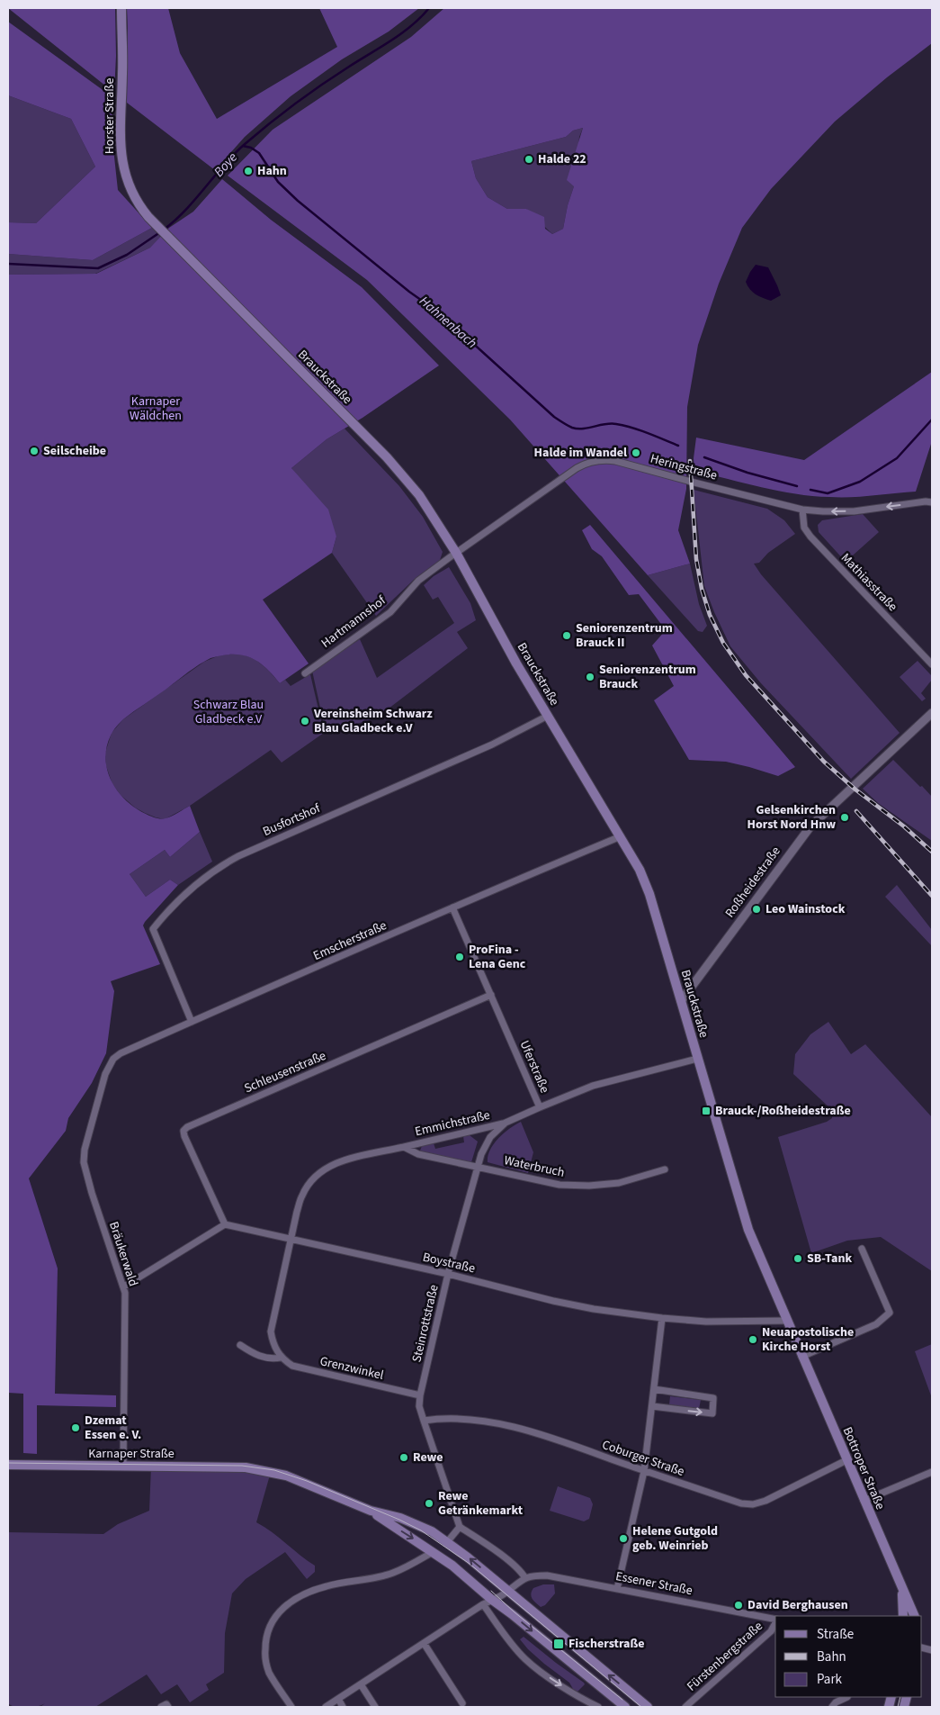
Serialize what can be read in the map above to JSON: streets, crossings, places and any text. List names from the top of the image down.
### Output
{
  "streets": {
    "main road": [
      "Horster Straße",
      "Brauckstraße",
      "Karnaper Straße",
      "Bottroper Straße"
    ],
    "street": [
      "Heringstraße",
      "Mathiasstraße",
      "Hartmannshof",
      "Busfortshof",
      "Roßheidestraße",
      "Emscherstraße",
      "Uferstraße",
      "Schleusenstraße",
      "Emmichstraße",
      "Waterbruch",
      "Bräukerwald",
      "Boystraße",
      "Steinrottstraße",
      "Grenzwinkel",
      "Coburger Straße",
      "Essener Straße",
      "Fürstenbergstraße"
    ]
  },
  "crossings": [
    ["Horster Straße", "Brauckstraße"],
    ["Brauckstraße", "Heringstraße"],
    ["Brauckstraße", "Hartmannshof"],
    ["Brauckstraße", "Busfortshof"],
    ["Brauckstraße", "Roßheidestraße"],
    ["Brauckstraße", "Emscherstraße"],
    ["Brauckstraße", "Uferstraße"],
    ["Brauckstraße", "Bottroper Straße"],
    ["Heringstraße", "Mathiasstraße"],
    ["Heringstraße", "Hartmannshof"],
    ["Busfortshof", "Emscherstraße"],
    ["Emscherstraße", "Uferstraße"],
    ["Emscherstraße", "Bräukerwald"],
    ["Uferstraße", "Schleusenstraße"],
    ["Uferstraße", "Steinrottstraße"],
    ["Schleusenstraße", "Boystraße"],
    ["Emmichstraße", "Waterbruch"],
    ["Emmichstraße", "Boystraße"],
    ["Emmichstraße", "Steinrottstraße"],
    ["Waterbruch", "Steinrottstraße"],
    ["Bräukerwald", "Karnaper Straße"],
    ["Boystraße", "Steinrottstraße"],
    ["Boystraße", "Bottroper Straße"],
    ["Steinrottstraße", "Grenzwinkel"],
    ["Steinrottstraße", "Coburger Straße"],
    ["Coburger Straße", "Bottroper Straße"]
  ],
  "water": ["Boye", "Hahnenbach"],
  "parks": ["Karnaper Wäldchen", "Schwarz Blau Gladbeck e.V"],
  "places": {
    "other": [
      "Halde 22",
      "Hahn",
      "Seilscheibe",
      "Halde im Wandel",
      "Seniorenzentrum Brauck II",
      "Seniorenzentrum Brauck",
      "Vereinsheim Schwarz Blau Gladbeck e.V",
      "Gelsenkirchen Horst Nord Hnw",
      "Leo Wainstock",
      "ProFina - Lena Genc",
      "SB-Tank",
      "Neuapostolische Kirche Horst",
      "Dzemat Essen e. V.",
      "Rewe",
      "Rewe Getränkemarkt",
      "Helene Gutgold geb. Weinrieb",
      "David Berghausen"
    ],
    "transit": ["Brauck-/Roßheidestraße", "Fischerstraße"]
  },
  "legend": ["Straße", "Bahn", "Park"]
}
